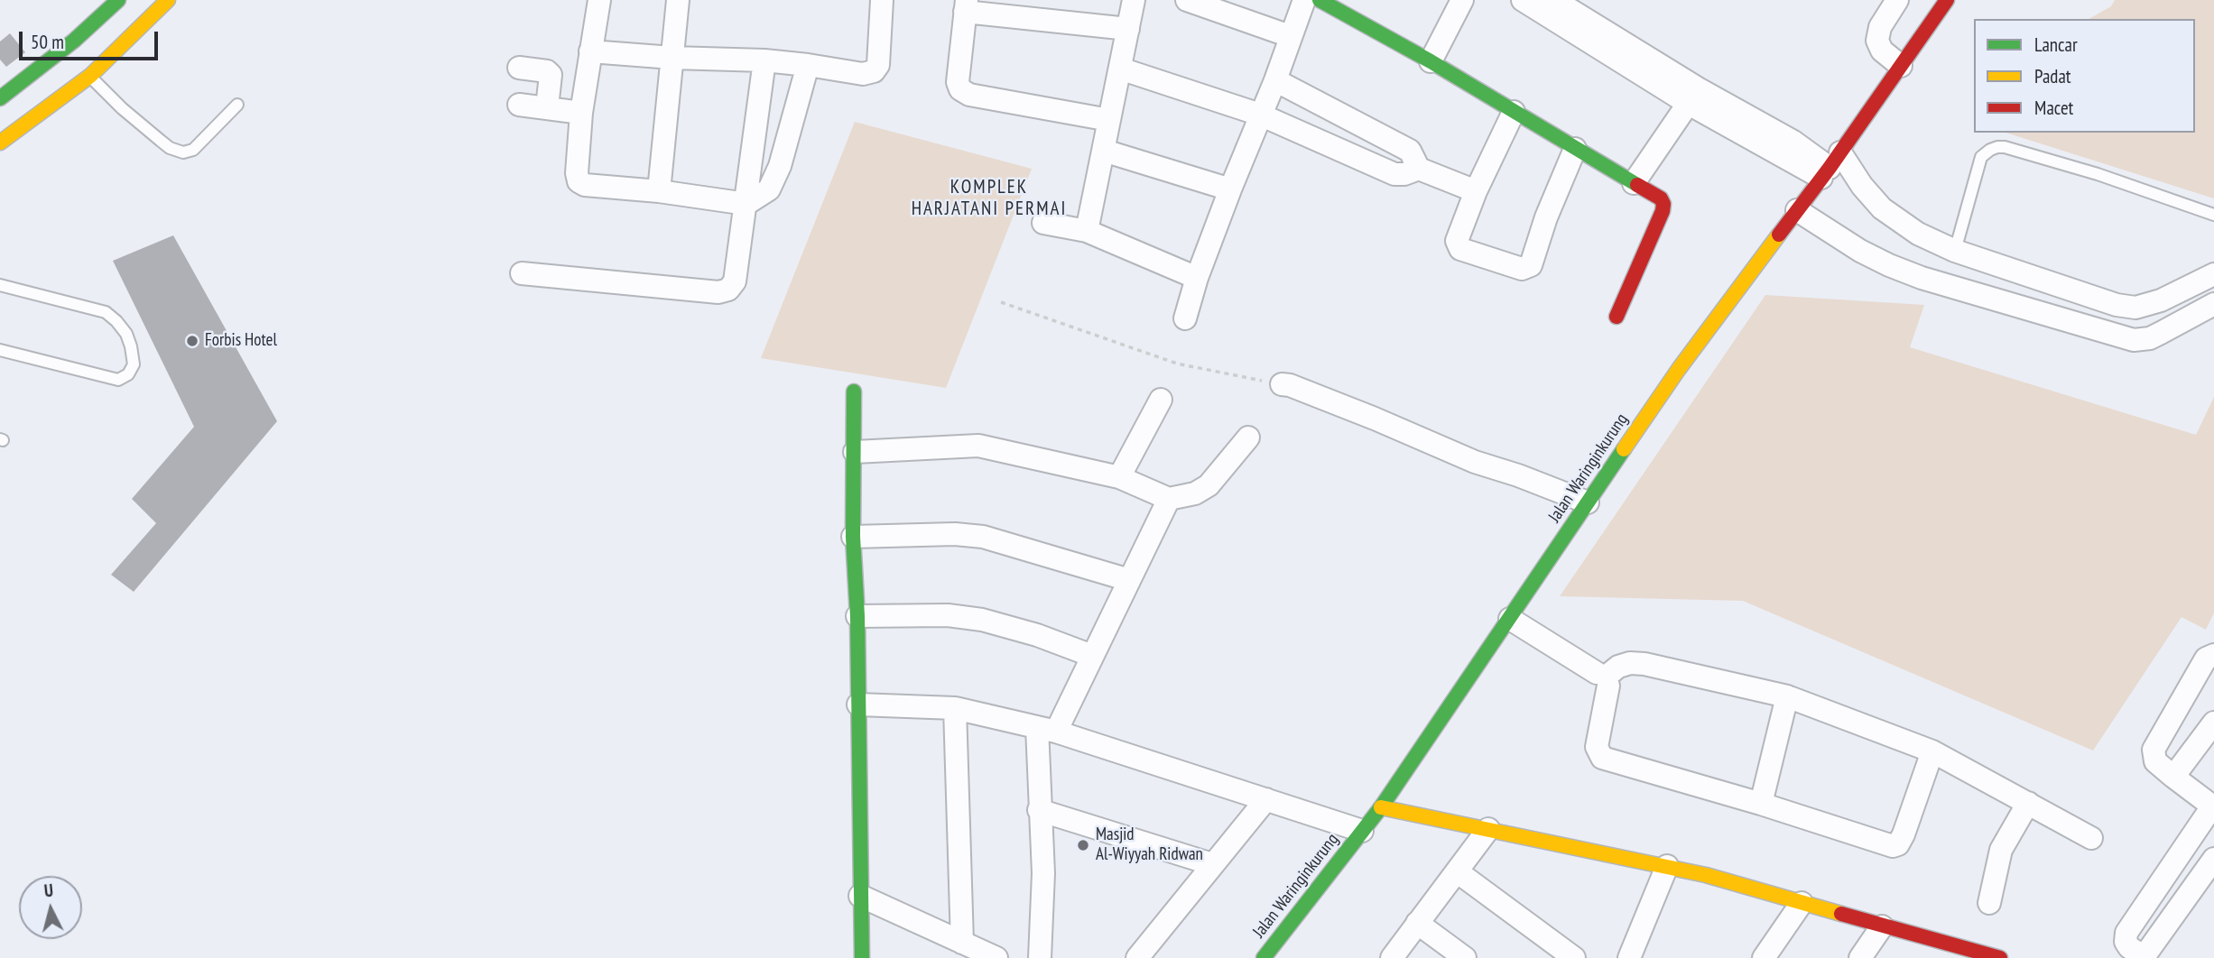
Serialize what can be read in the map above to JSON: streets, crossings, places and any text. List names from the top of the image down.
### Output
{
  "streets": {
    "main road": ["Jalan Waringinkurung"]
  },
  "districts": ["KOMPLEK HARJATANI PERMAI"],
  "places": ["Forbis Hotel", "Masjid Al-Wiyyah Ridwan"],
  "legend": ["Lancar", "Padat", "Macet"],
  "scale_bar": "50 m",
  "north": "top"
}
